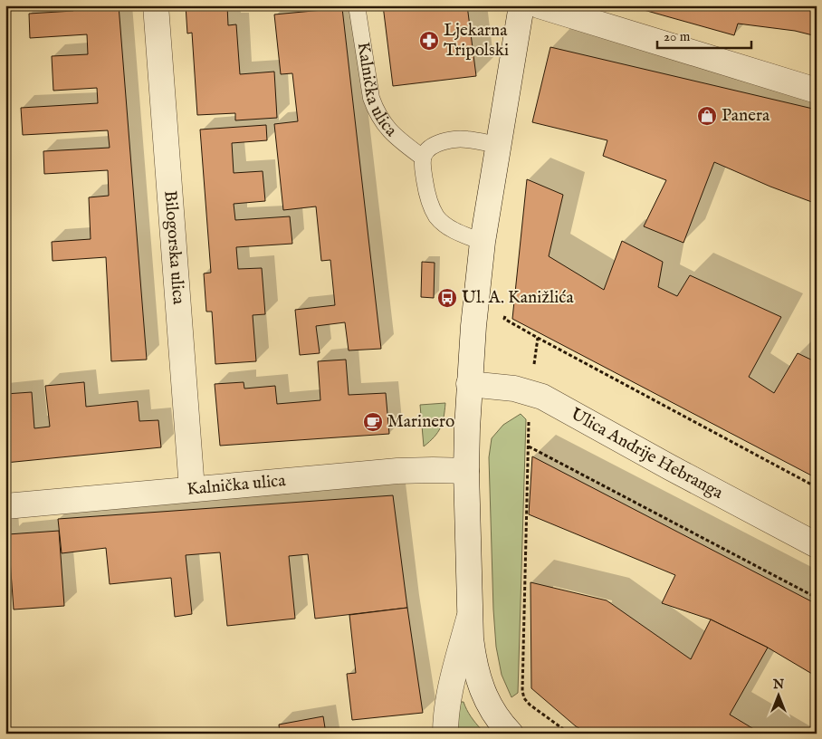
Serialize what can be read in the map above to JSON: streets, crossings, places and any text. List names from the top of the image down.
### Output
{
  "streets": {
    "street": ["Kalnička ulica", "Bilogorska ulica", "Ulica Andrije Hebranga"]
  },
  "crossings": [
    ["Kalnička ulica", "Bilogorska ulica"]
  ],
  "places": {
    "pharmacy": ["Ljekarna Tripolski"],
    "shop": ["Panera"],
    "bus stop": ["Ul. A. Kanižlića"],
    "cafe": ["Marinero"]
  },
  "scale_bar": "20 m",
  "north": "top"
}
